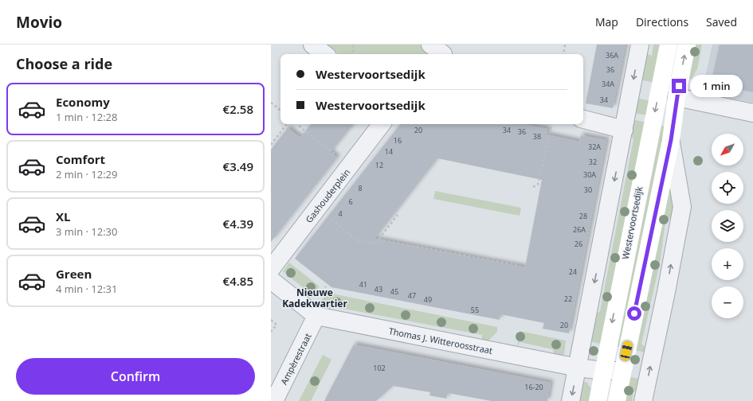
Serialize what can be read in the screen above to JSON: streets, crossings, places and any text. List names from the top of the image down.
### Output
{
  "streets": {
    "main road": ["Westervoortsedijk"],
    "street": ["Gashouderplein", "Thomas J. Witteroosstraat", "Ampèrestraat"]
  },
  "crossings": [
    ["Westervoortsedijk", "Thomas J. Witteroosstraat"],
    ["Thomas J. Witteroosstraat", "Ampèrestraat"]
  ],
  "districts": ["Nieuwe Kadekwartier"],
  "house_numbers": [
    "36A",
    "36",
    "34A",
    "34",
    "20",
    "34",
    "36",
    "38",
    "16",
    "32A",
    "14",
    "32",
    "12",
    "30A",
    "8",
    "30",
    "6",
    "4",
    "28",
    "26A",
    "26",
    "24",
    "41",
    "43",
    "45",
    "47",
    "22",
    "49",
    "55",
    "20",
    "102",
    "16-20"
  ],
  "north": "bottom left",
  "page": {
    "header": "Movio",
    "nav": ["Map", "Directions", "Saved"],
    "heading": "Choose a ride",
    "banner": ["Westervoortsedijk", "Westervoortsedijk"],
    "bubble": "1 min",
    "list": [
      {
        "name": "Economy",
        "note": "1 min · 12:28",
        "value": "€2.58"
      },
      {
        "name": "Comfort",
        "note": "2 min · 12:29",
        "value": "€3.49"
      },
      {
        "name": "XL",
        "note": "3 min · 12:30",
        "value": "€4.39"
      },
      {
        "name": "Green",
        "note": "4 min · 12:31",
        "value": "€4.85"
      }
    ],
    "map_buttons": ["+", "−"],
    "buttons": "Confirm"
  }
}
